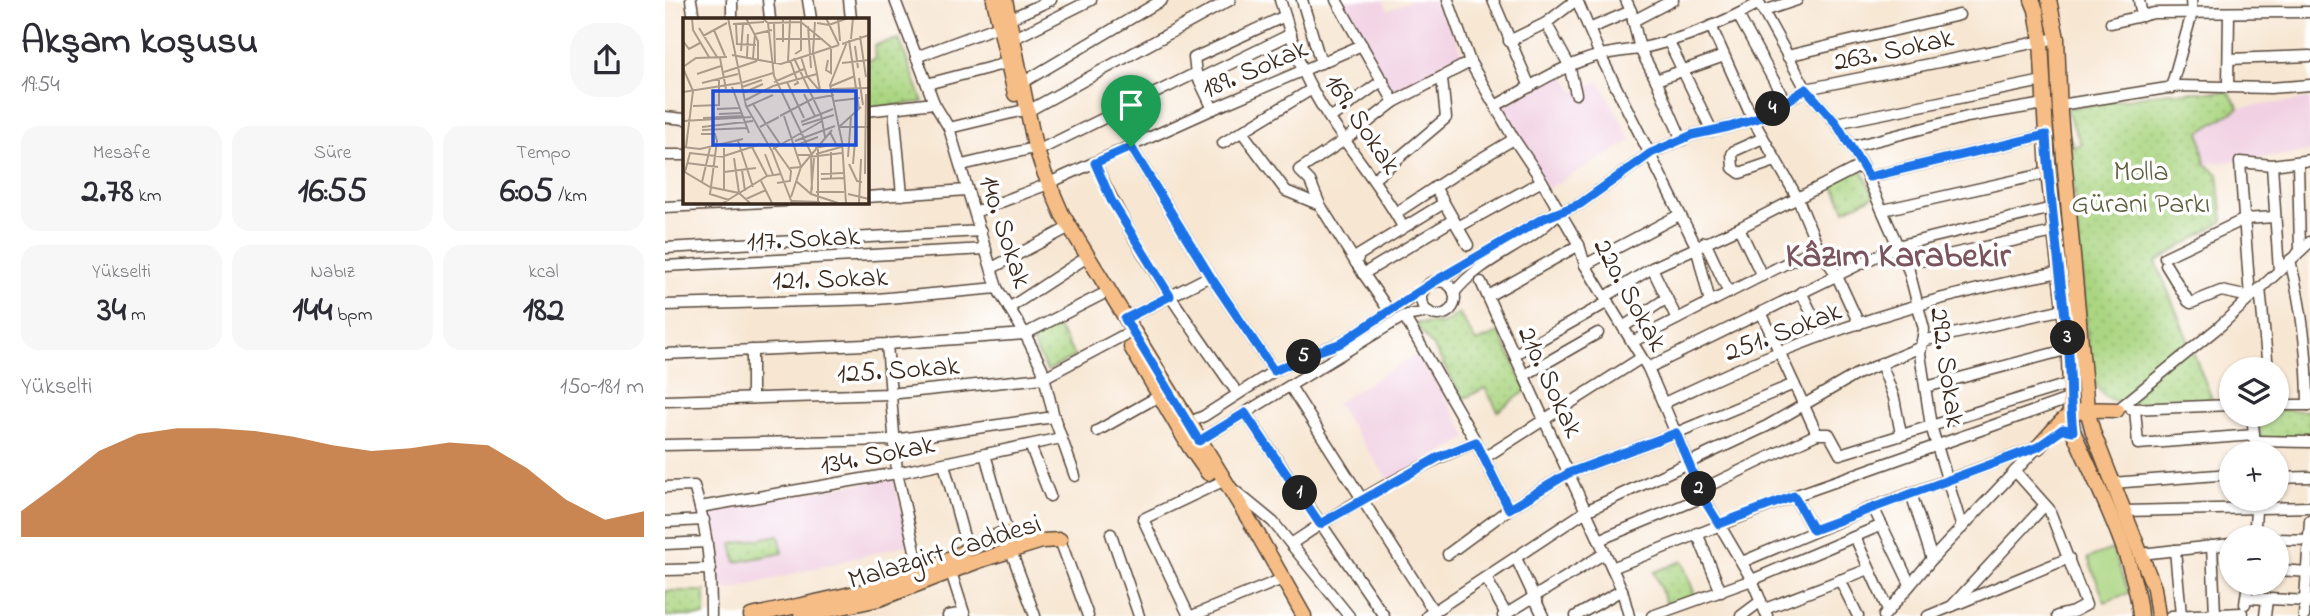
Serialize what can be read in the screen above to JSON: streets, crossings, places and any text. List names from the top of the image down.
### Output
{
  "streets": {
    "main road": ["Malazgirt Caddesi"],
    "street": [
      "263. Sokak",
      "189. Sokak",
      "169. Sokak",
      "140. Sokak",
      "117. Sokak",
      "121. Sokak",
      "220. Sokak",
      "251. Sokak",
      "292. Sokak",
      "125. Sokak",
      "210. Sokak",
      "134. Sokak"
    ]
  },
  "crossings": [
    ["263. Sokak", "220. Sokak"],
    ["263. Sokak", "292. Sokak"],
    ["189. Sokak", "169. Sokak"],
    ["189. Sokak", "140. Sokak"],
    ["140. Sokak", "117. Sokak"],
    ["140. Sokak", "121. Sokak"],
    ["140. Sokak", "125. Sokak"],
    ["140. Sokak", "134. Sokak"],
    ["220. Sokak", "251. Sokak"],
    ["251. Sokak", "292. Sokak"]
  ],
  "districts": ["Kâzım Karabekir"],
  "parks": ["Molla Gürani Parkı"],
  "page": {
    "heading": ["Akşam koşusu", "19:54"],
    "pins": [
      "4",
      "3",
      "5",
      "2",
      "1"
    ],
    "stats": [
      ["Mesafe", "2.78 km"],
      ["Süre", "16:55"],
      ["Tempo", "6:05 /km"],
      ["Yükselti", "34 m"],
      ["Nabız", "144 bpm"],
      ["kcal", "182"]
    ],
    "chart": ["Yükselti", "150–181 m"],
    "map_buttons": ["+", "−"]
  }
}
